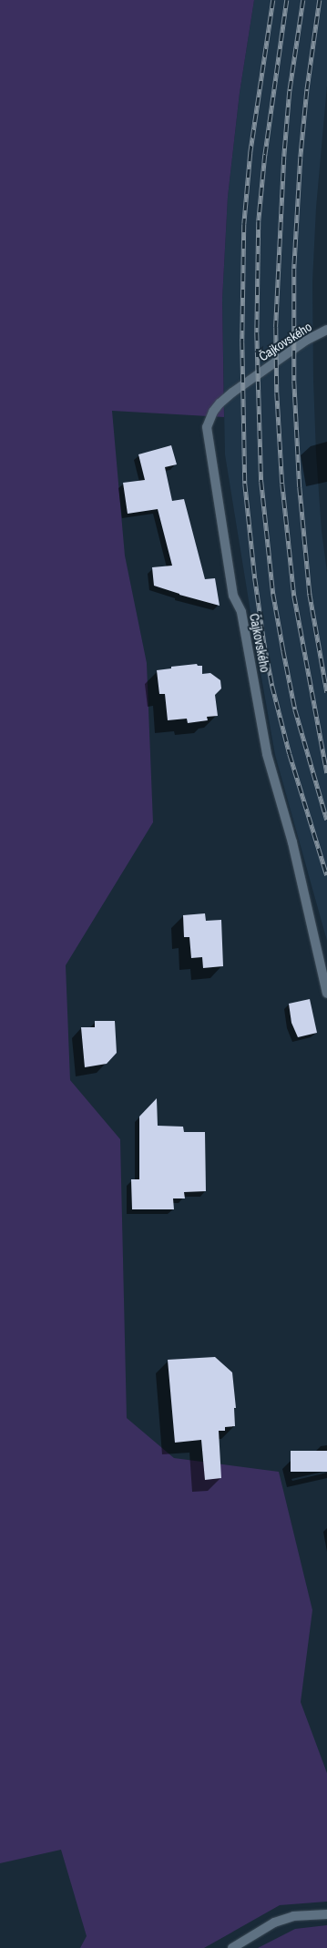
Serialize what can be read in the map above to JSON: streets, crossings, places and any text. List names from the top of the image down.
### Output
{
  "streets": {
    "street": ["Čajkovského"]
  }
}
